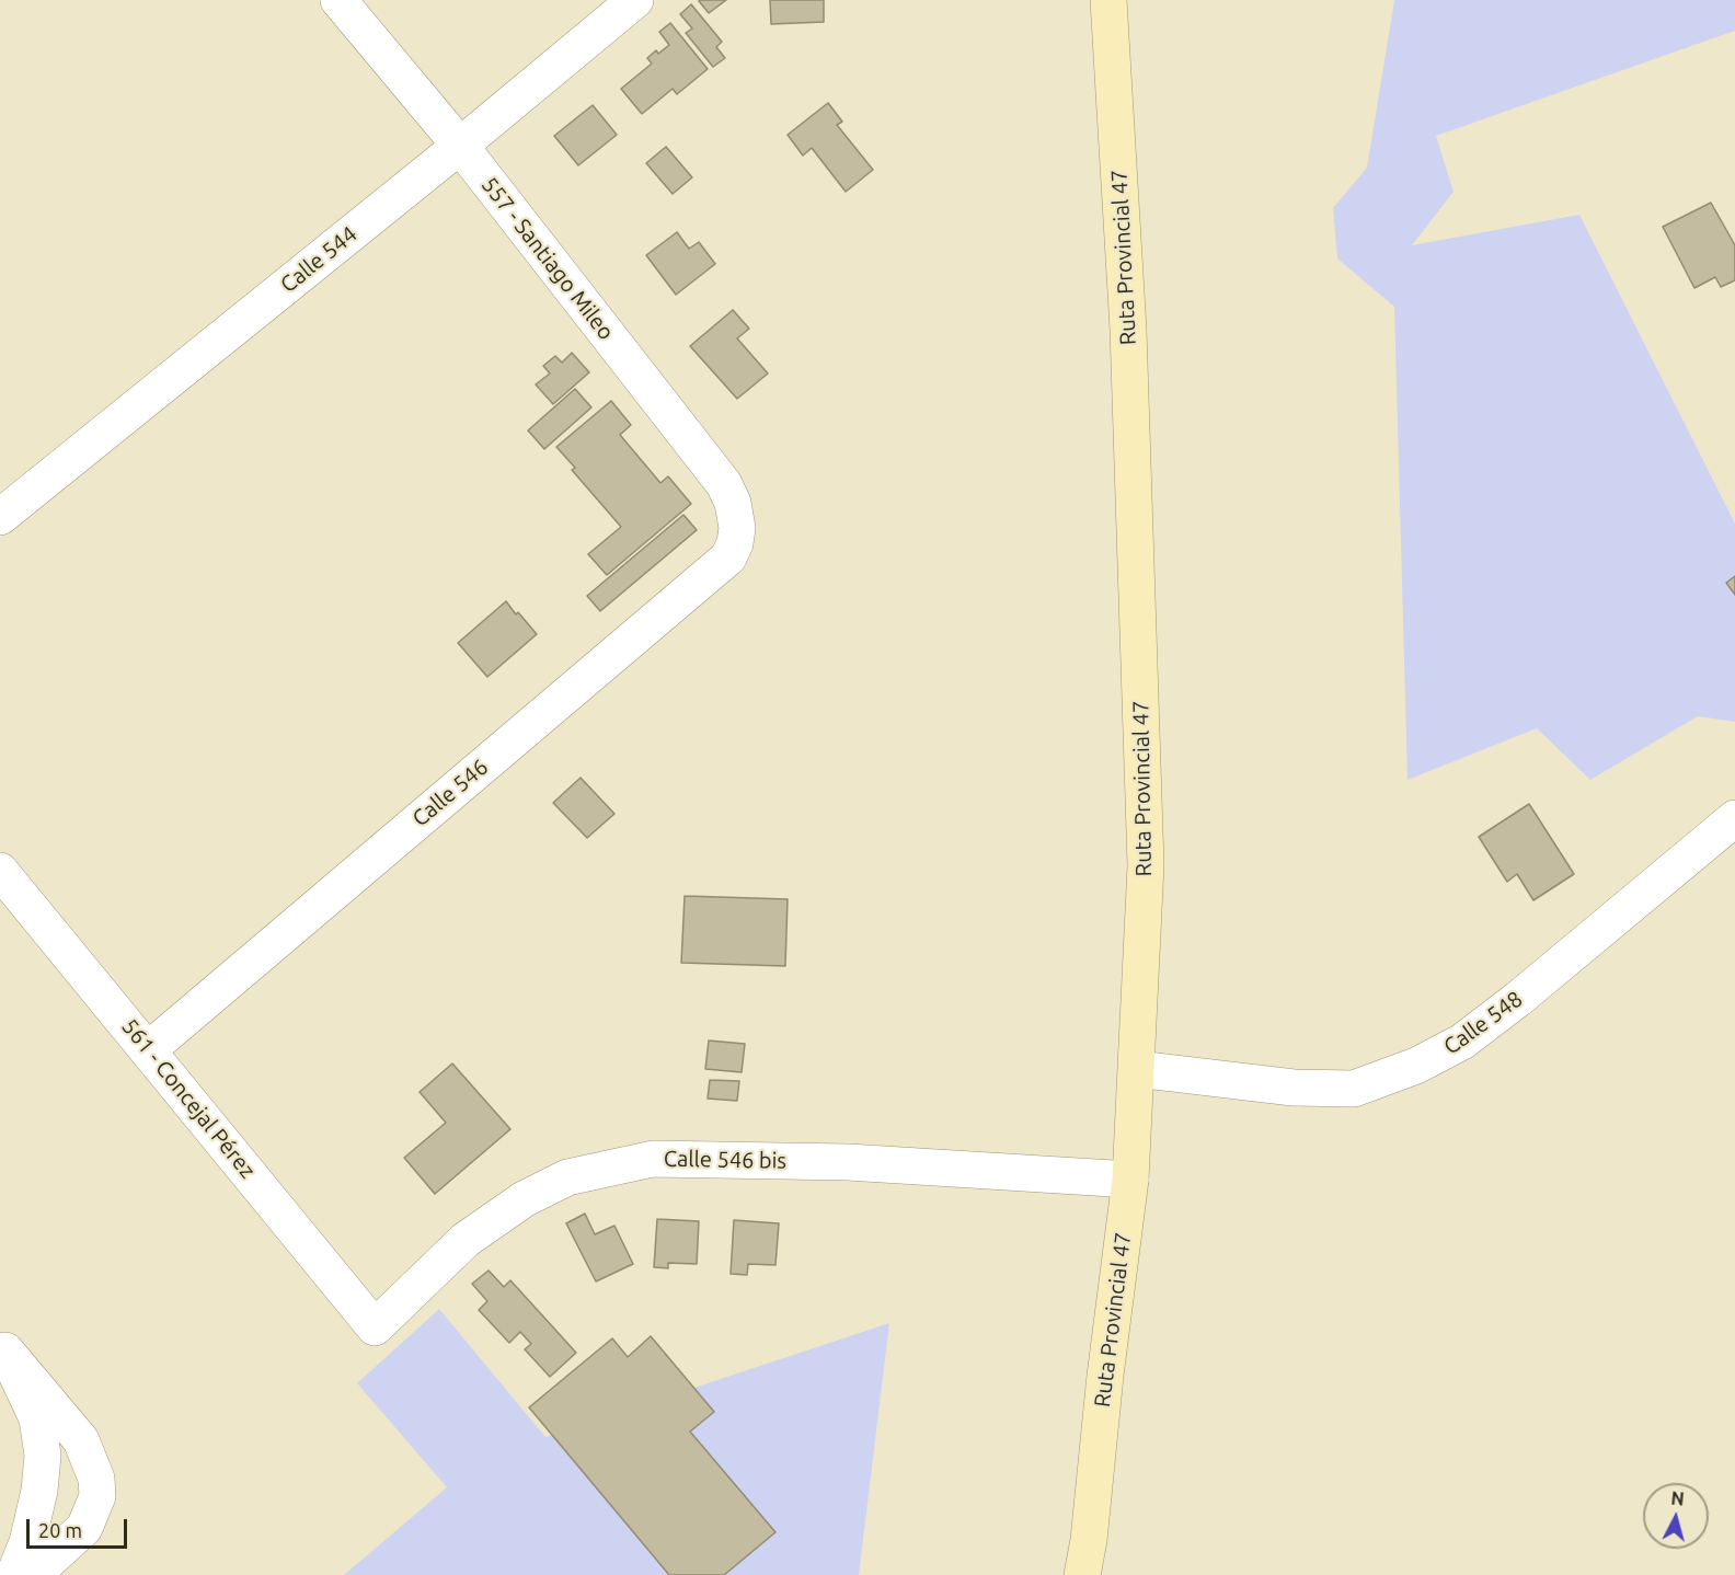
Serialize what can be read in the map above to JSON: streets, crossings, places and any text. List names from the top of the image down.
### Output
{
  "streets": {
    "main road": ["Ruta Provincial 47"],
    "street": [
      "557 - Santiago Mileo",
      "Calle 544",
      "Calle 546",
      "Calle 548",
      "561 - Concejal Pérez",
      "Calle 546 bis"
    ]
  },
  "crossings": [
    ["Ruta Provincial 47", "Calle 548"],
    ["Ruta Provincial 47", "Calle 546 bis"],
    ["557 - Santiago Mileo", "Calle 544"],
    ["557 - Santiago Mileo", "Calle 546"],
    ["Calle 546", "561 - Concejal Pérez"],
    ["561 - Concejal Pérez", "Calle 546 bis"]
  ],
  "scale_bar": "20 m",
  "north": "top"
}
